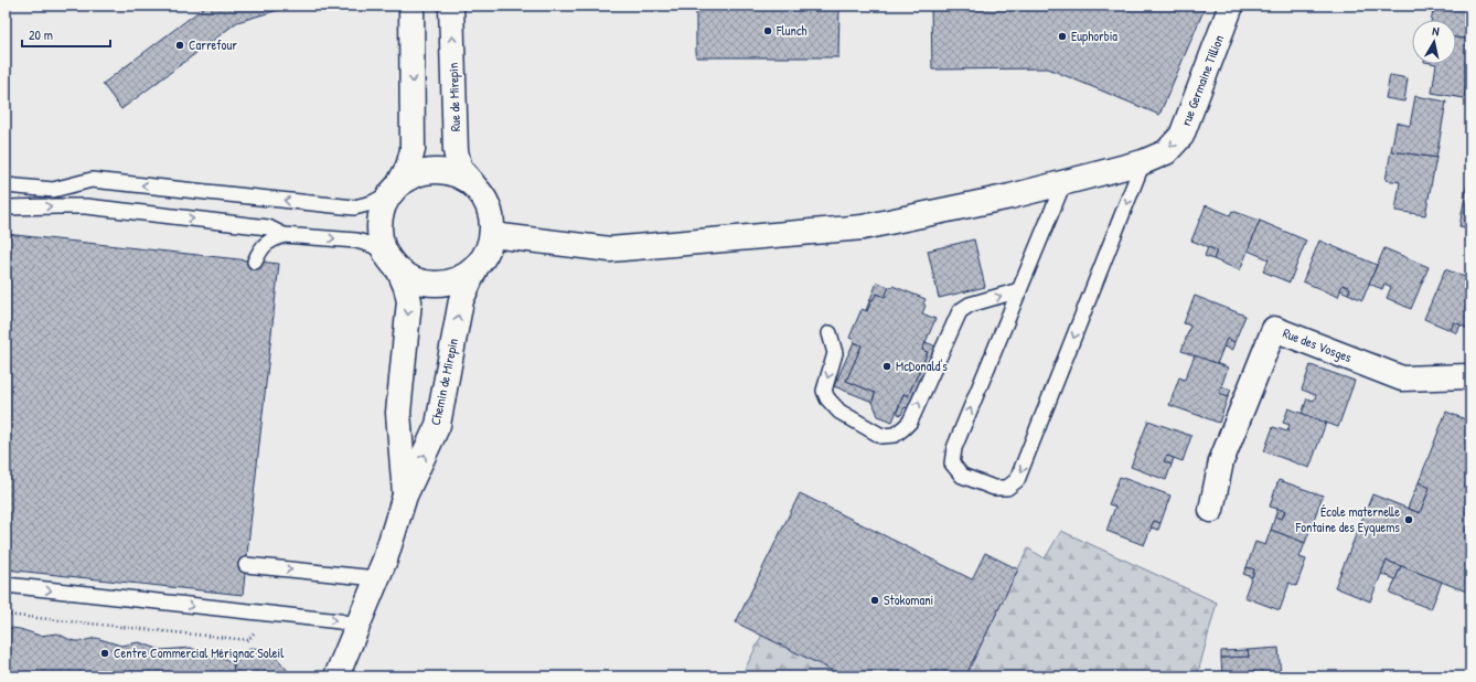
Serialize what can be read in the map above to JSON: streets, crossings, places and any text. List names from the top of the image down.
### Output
{
  "streets": {
    "street": [
      "rue Germaine Tillion",
      "Rue de Mirepin",
      "Rue des Vosges",
      "Chemin de Mirepin"
    ]
  },
  "crossings": [
    ["rue Germaine Tillion", "Rue de Mirepin"],
    ["rue Germaine Tillion", "Chemin de Mirepin"],
    ["Rue de Mirepin", "Chemin de Mirepin"]
  ],
  "places": [
    "Flunch",
    "Euphorbia",
    "Carrefour",
    "McDonald's",
    "École maternelle Fontaine des Eyquems",
    "Stokomani",
    "Centre Commercial Mérignac Soleil"
  ],
  "scale_bar": "20 m",
  "north": "top"
}
